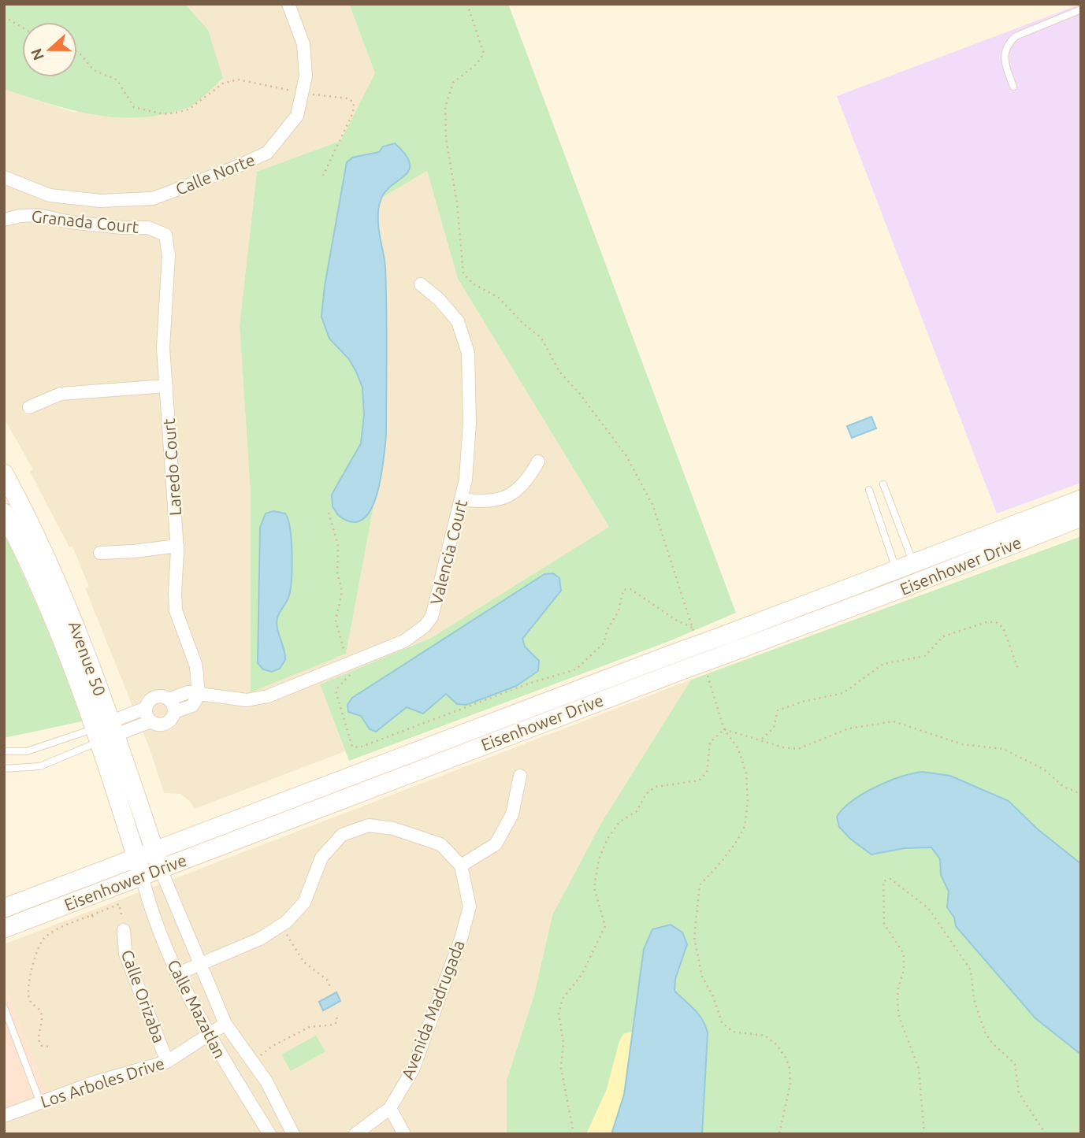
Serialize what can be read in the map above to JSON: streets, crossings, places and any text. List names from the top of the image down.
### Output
{
  "streets": {
    "main road": ["Eisenhower Drive", "Avenue 50"],
    "street": [
      "Calle Norte",
      "Granada Court",
      "Laredo Court",
      "Valencia Court",
      "Calle Orizaba",
      "Calle Mazatlan",
      "Avenida Madrugada",
      "Los Arboles Drive"
    ]
  },
  "crossings": [
    ["Granada Court", "Laredo Court"],
    ["Laredo Court", "Valencia Court"],
    ["Valencia Court", "Avenue 50"],
    ["Eisenhower Drive", "Avenue 50"],
    ["Eisenhower Drive", "Calle Mazatlan"],
    ["Avenue 50", "Calle Mazatlan"],
    ["Calle Orizaba", "Los Arboles Drive"],
    ["Calle Mazatlan", "Los Arboles Drive"]
  ],
  "north": "left"
}
